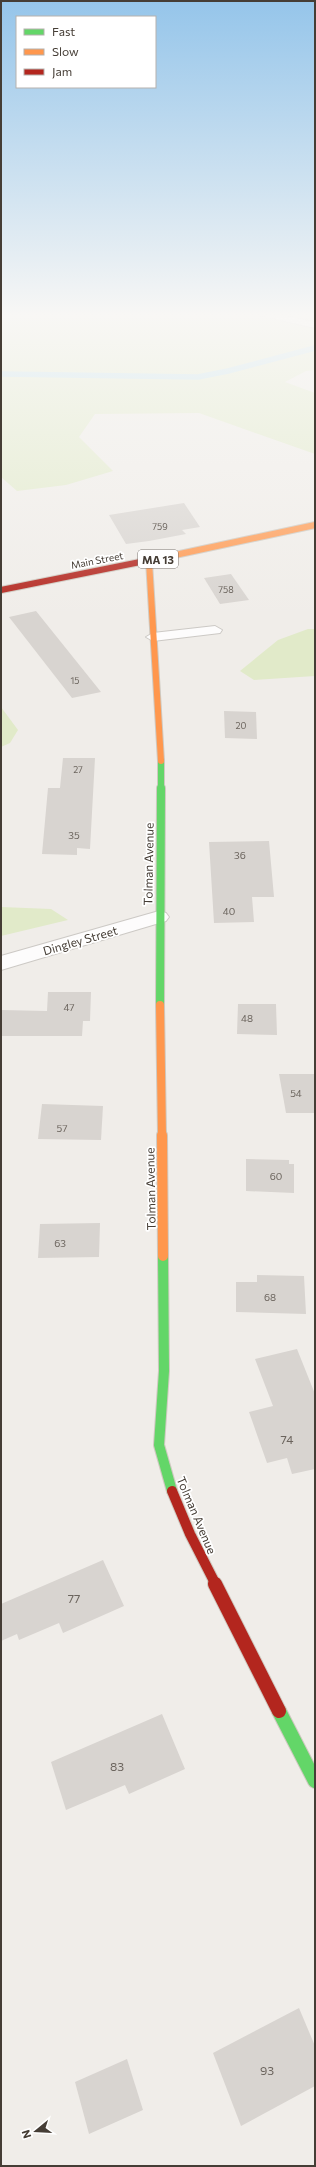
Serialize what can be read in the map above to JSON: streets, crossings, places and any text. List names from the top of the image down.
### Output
{
  "streets": {
    "street": [
      "MA 13",
      "Main Street",
      "Tolman Avenue",
      "Dingley Street"
    ]
  },
  "crossings": [
    ["Main Street", "Tolman Avenue"],
    ["Tolman Avenue", "Dingley Street"]
  ],
  "house_numbers": [
    "759",
    "758",
    "15",
    "20",
    "27",
    "35",
    "36",
    "40",
    "47",
    "48",
    "54",
    "57",
    "60",
    "63",
    "68",
    "74",
    "77",
    "83",
    "93"
  ],
  "legend": ["Fast", "Slow", "Jam"],
  "north": "left"
}
